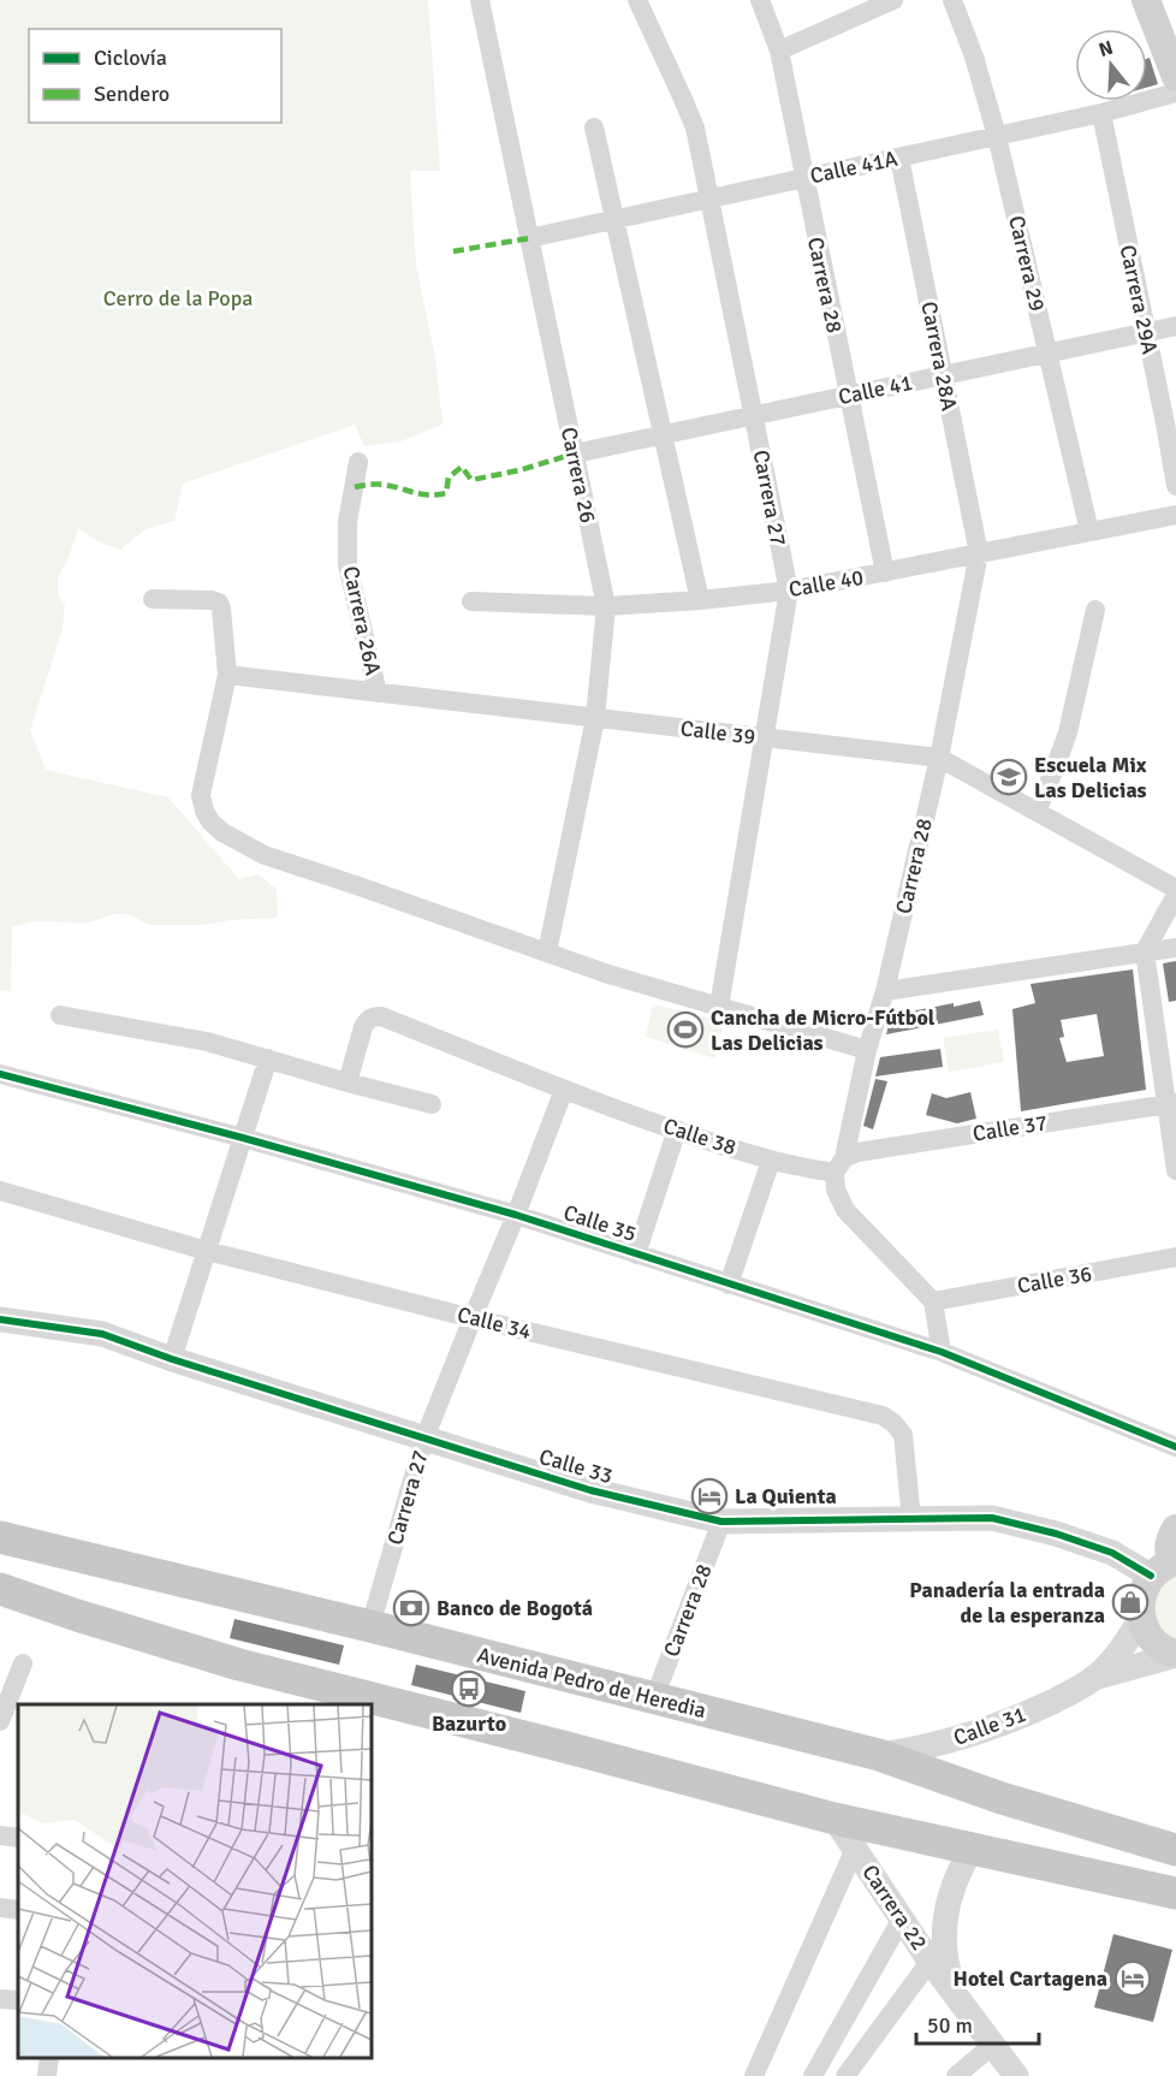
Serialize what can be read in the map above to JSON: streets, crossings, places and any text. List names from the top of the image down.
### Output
{
  "streets": {
    "highway": ["Avenida Pedro de Heredia"],
    "street": [
      "Calle 41A",
      "Carrera 29",
      "Carrera 28",
      "Carrera 29A",
      "Carrera 28A",
      "Calle 41",
      "Carrera 26",
      "Carrera 27",
      "Calle 40",
      "Carrera 26A",
      "Calle 39",
      "Calle 37",
      "Calle 38",
      "Calle 35",
      "Calle 36",
      "Calle 34",
      "Calle 33",
      "Calle 31",
      "Carrera 22"
    ]
  },
  "crossings": [
    ["Calle 41A", "Carrera 29"],
    ["Calle 41A", "Carrera 28"],
    ["Calle 41A", "Carrera 29A"],
    ["Calle 41A", "Carrera 28A"],
    ["Calle 41A", "Carrera 26"],
    ["Calle 41A", "Carrera 27"],
    ["Carrera 29", "Calle 41"],
    ["Carrera 29", "Calle 40"],
    ["Carrera 28", "Carrera 28A"],
    ["Carrera 28", "Calle 41"],
    ["Carrera 28", "Calle 40"],
    ["Carrera 28", "Calle 39"],
    ["Carrera 28", "Calle 37"],
    ["Carrera 28", "Calle 38"],
    ["Carrera 28", "Calle 33"],
    ["Carrera 28", "Avenida Pedro de Heredia"],
    ["Carrera 29A", "Calle 41"],
    ["Carrera 28A", "Calle 41"],
    ["Carrera 28A", "Calle 40"],
    ["Calle 41", "Carrera 26"],
    ["Calle 41", "Carrera 27"],
    ["Carrera 26", "Calle 40"],
    ["Carrera 26", "Calle 39"],
    ["Carrera 27", "Calle 40"],
    ["Carrera 27", "Calle 39"],
    ["Carrera 27", "Calle 38"],
    ["Carrera 27", "Calle 35"],
    ["Carrera 27", "Calle 34"],
    ["Carrera 27", "Calle 33"],
    ["Carrera 27", "Avenida Pedro de Heredia"],
    ["Carrera 26A", "Calle 39"],
    ["Calle 37", "Calle 38"],
    ["Calle 34", "Calle 33"],
    ["Avenida Pedro de Heredia", "Calle 31"]
  ],
  "parks": ["Cerro de la Popa"],
  "places": {
    "school or university": ["Escuela Mix Las Delicias"],
    "sports": ["Cancha de Micro-Fútbol Las Delicias"],
    "hotel": ["La Quienta", "Hotel Cartagena"],
    "shop": ["Panadería la entrada de la esperanza"],
    "bank": ["Banco de Bogotá"],
    "bus stop": ["Bazurto"]
  },
  "legend": ["Ciclovía", "Sendero"],
  "scale_bar": "50 m",
  "north": "top"
}
